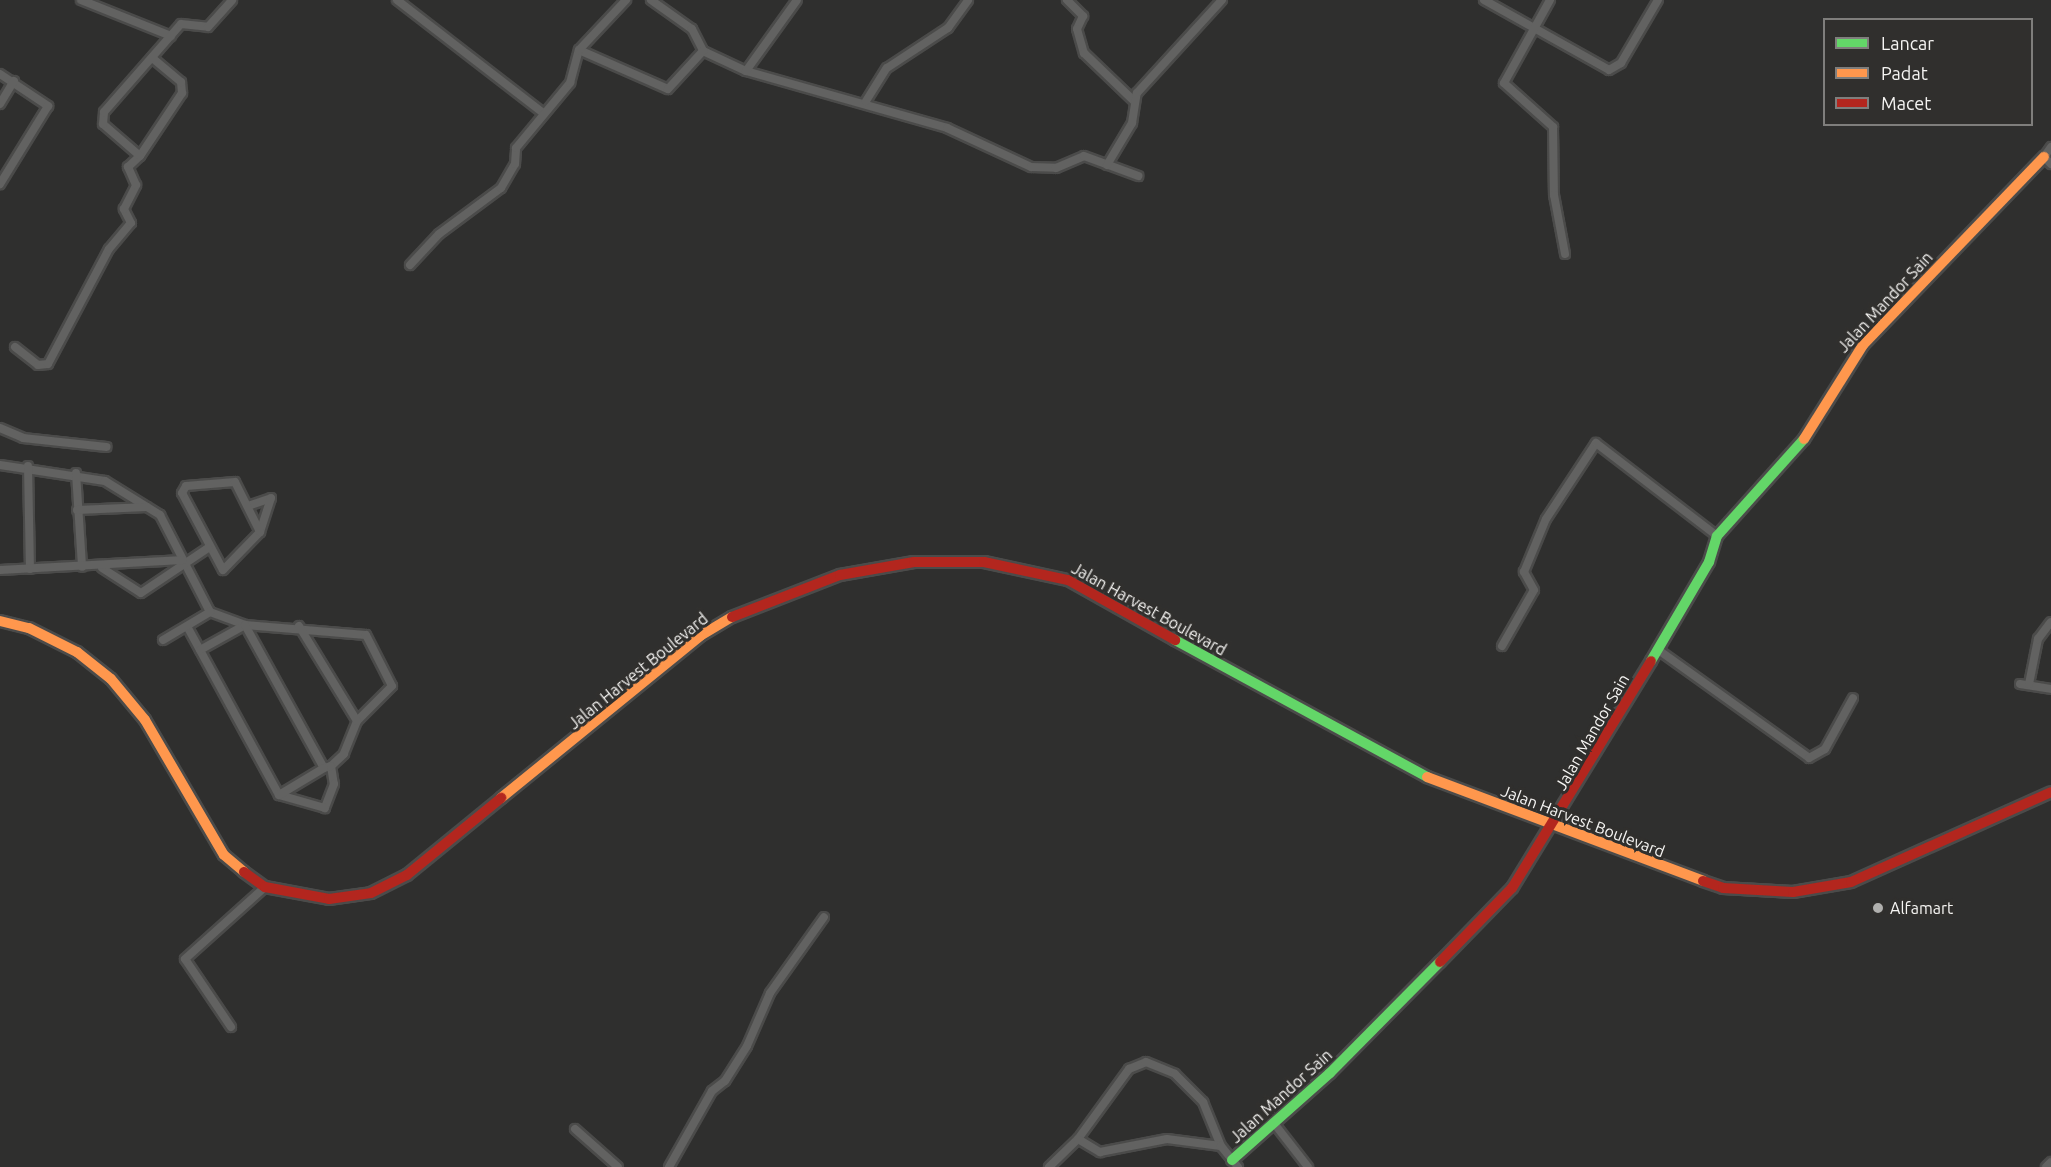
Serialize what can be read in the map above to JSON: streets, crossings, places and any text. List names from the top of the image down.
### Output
{
  "streets": {
    "street": ["Jalan Mandor Sain", "Jalan Harvest Boulevard"]
  },
  "crossings": [
    ["Jalan Mandor Sain", "Jalan Harvest Boulevard"]
  ],
  "places": ["Alfamart"],
  "legend": ["Lancar", "Padat", "Macet"]
}
